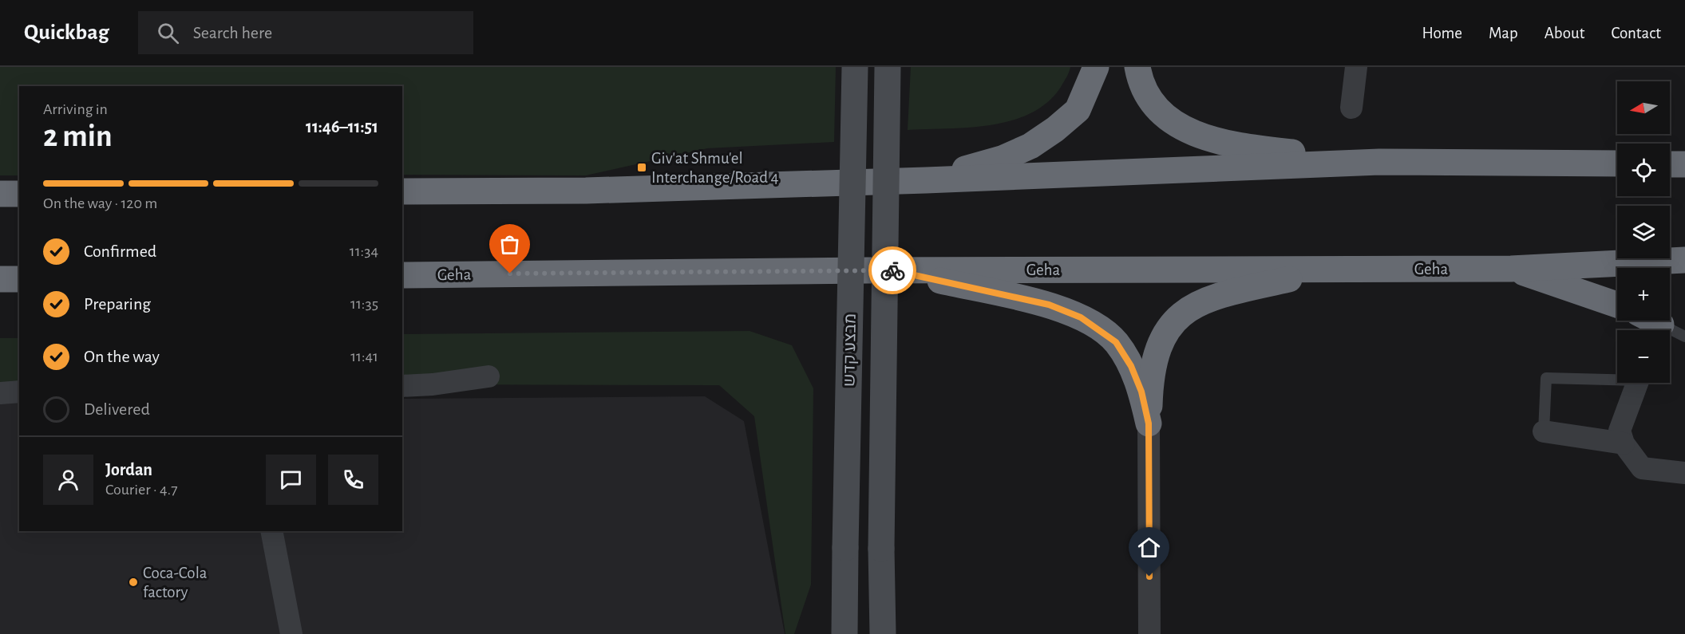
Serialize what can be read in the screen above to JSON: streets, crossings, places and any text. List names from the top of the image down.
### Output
{
  "streets": {
    "highway": ["Geha"],
    "street": ["מבצע קדש"]
  },
  "places": {
    "transit": ["Giv'at Shmu'el Interchange/Road 4"],
    "other": ["Coca-Cola factory"]
  },
  "north": "left",
  "page": {
    "header": "Quickbag",
    "search": "Search here",
    "nav": [
      "Home",
      "Map",
      "About",
      "Contact"
    ],
    "map_buttons": ["+", "−"],
    "heading": ["2 min", "Arriving in", "11:46–11:51"],
    "panel": ["Jordan", "Courier · 4.7"],
    "bar": "On the way · 120 m",
    "list": [
      ["Confirmed", "11:34"],
      ["Preparing", "11:35"],
      ["On the way", "11:41"],
      "Delivered"
    ]
  }
}
